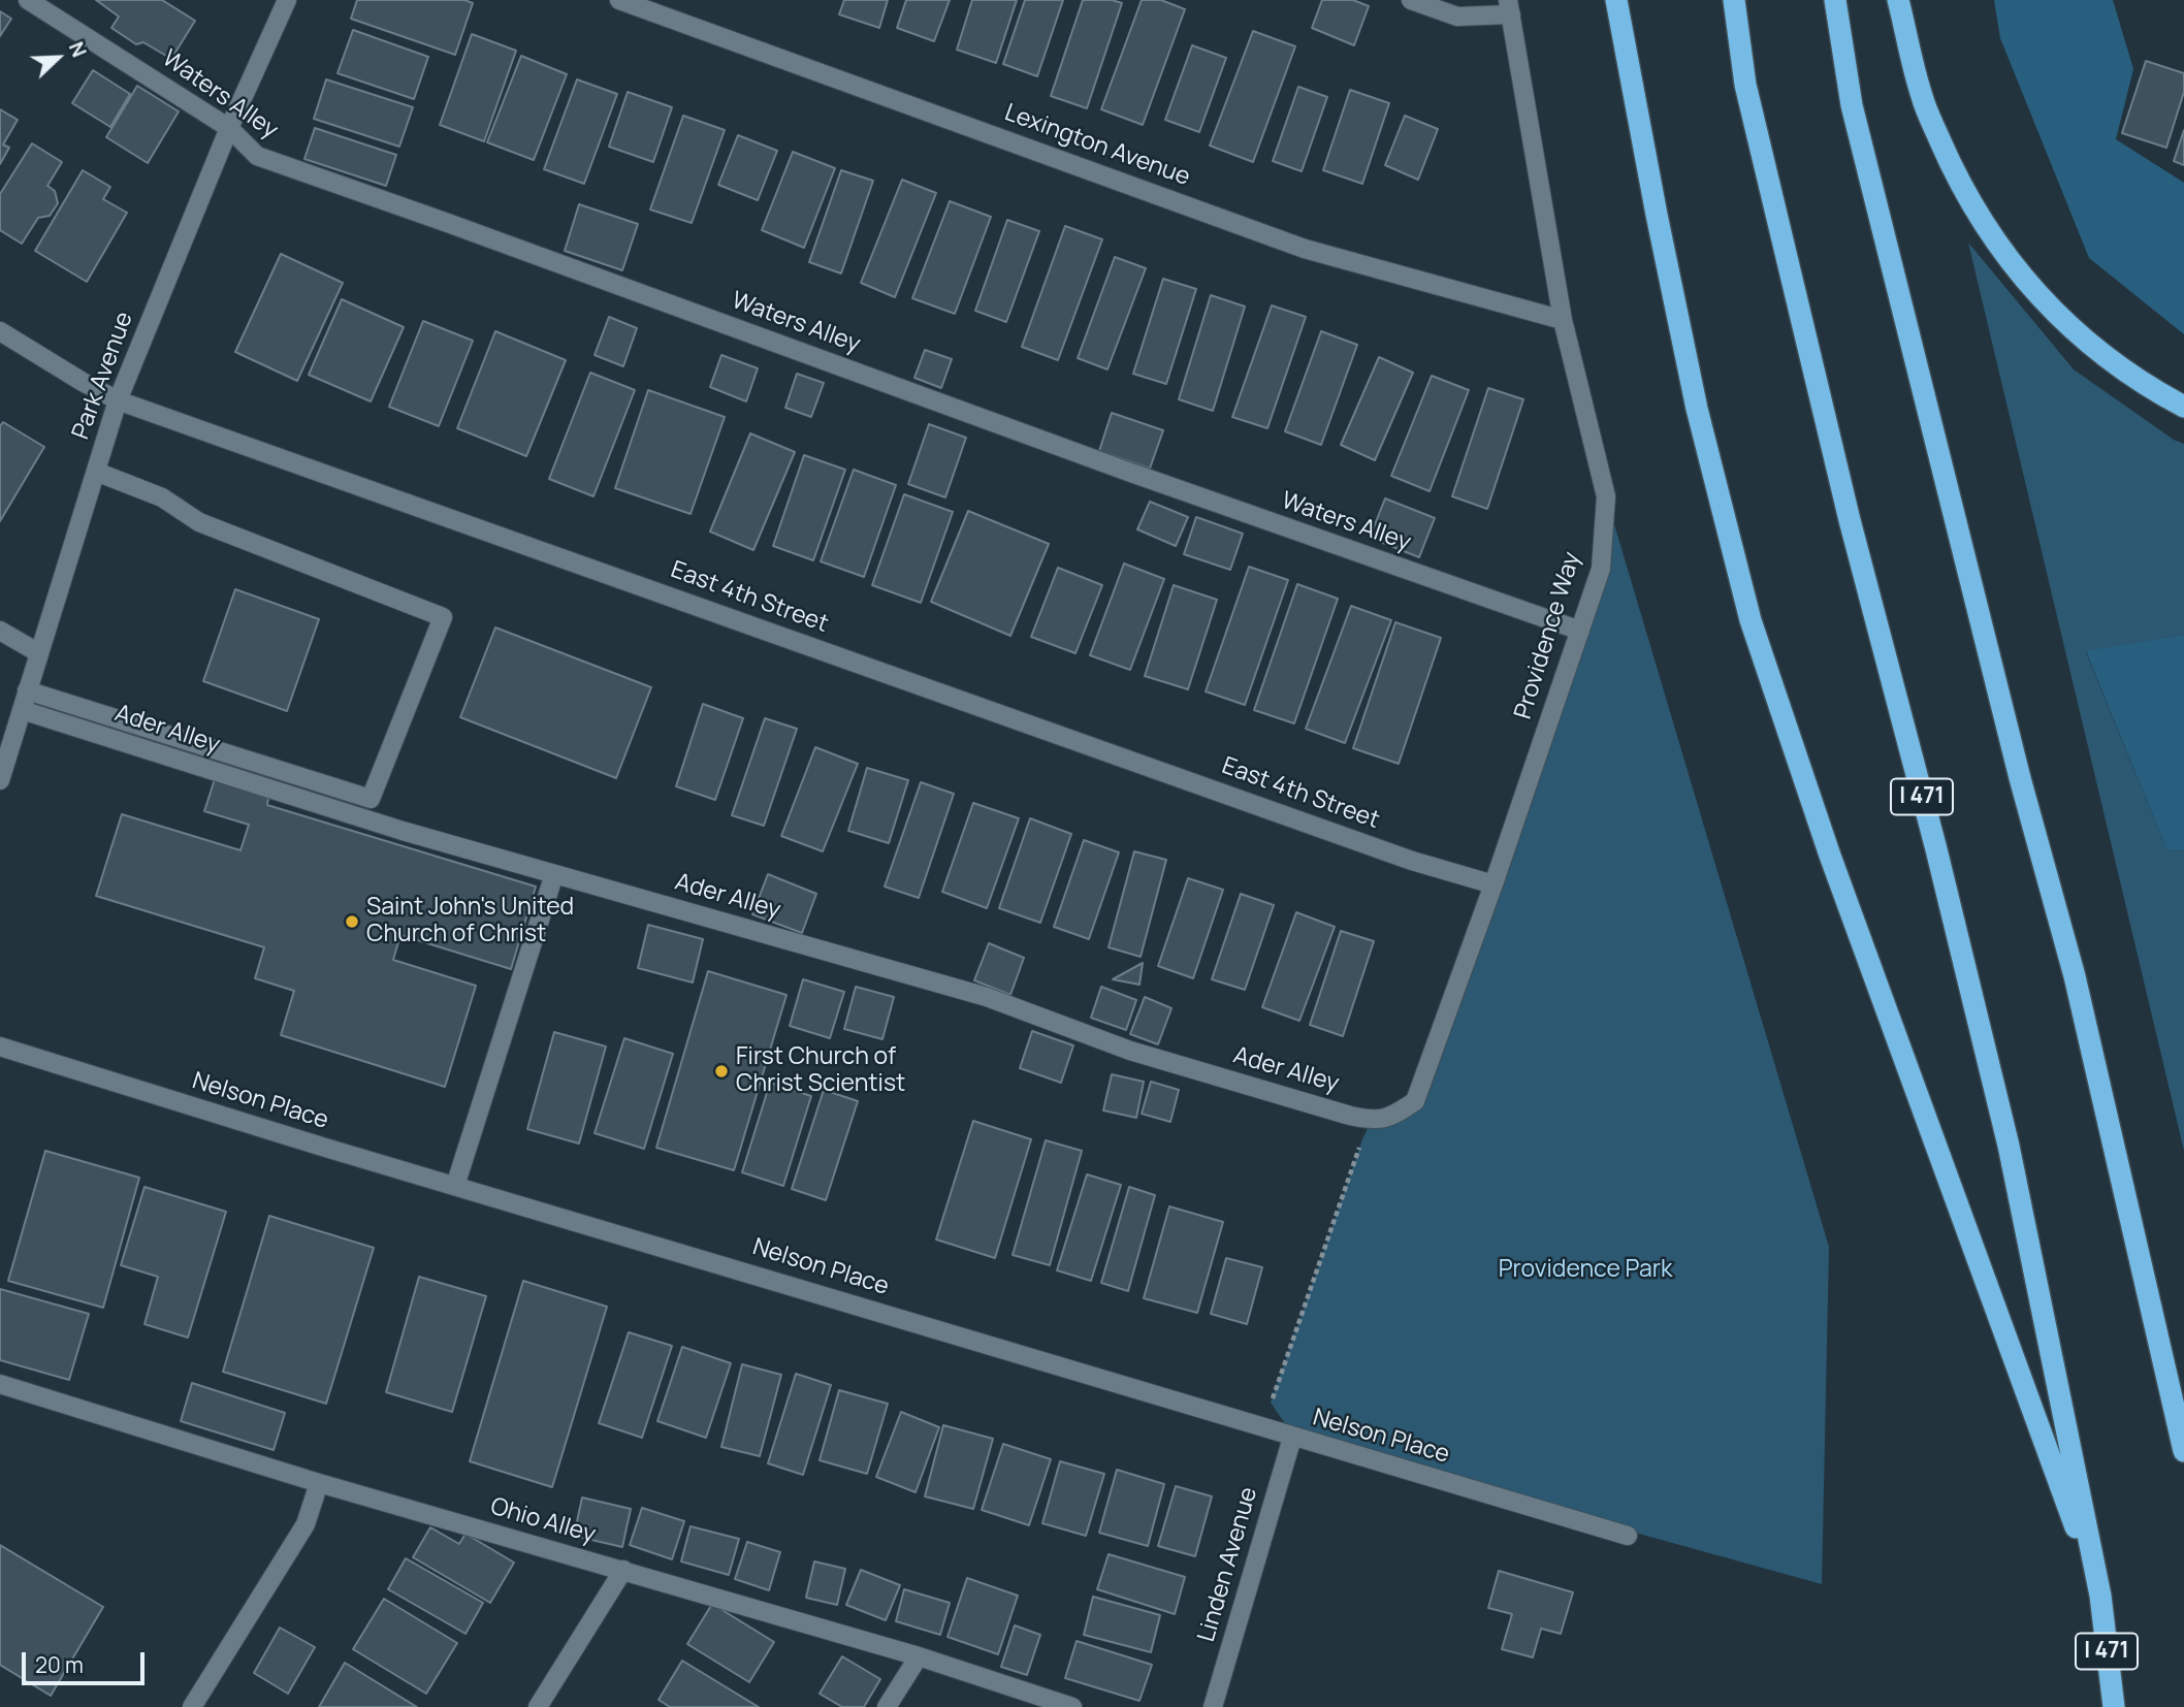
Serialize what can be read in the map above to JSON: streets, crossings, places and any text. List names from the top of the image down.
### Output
{
  "streets": {
    "highway": ["I 471"],
    "street": [
      "Waters Alley",
      "Lexington Avenue",
      "Park Avenue",
      "East 4th Street",
      "Providence Way",
      "Ader Alley",
      "Nelson Place",
      "Ohio Alley",
      "Linden Avenue"
    ]
  },
  "crossings": [
    ["Waters Alley", "Park Avenue"],
    ["Waters Alley", "Providence Way"],
    ["Lexington Avenue", "Providence Way"],
    ["Park Avenue", "East 4th Street"],
    ["Park Avenue", "Ader Alley"],
    ["East 4th Street", "Providence Way"],
    ["Providence Way", "Ader Alley"],
    ["Nelson Place", "Linden Avenue"]
  ],
  "parks": ["Providence Park"],
  "places": ["Saint John's United Church of Christ", "First Church of Christ Scientist"],
  "scale_bar": "20 m",
  "north": "top right"
}
